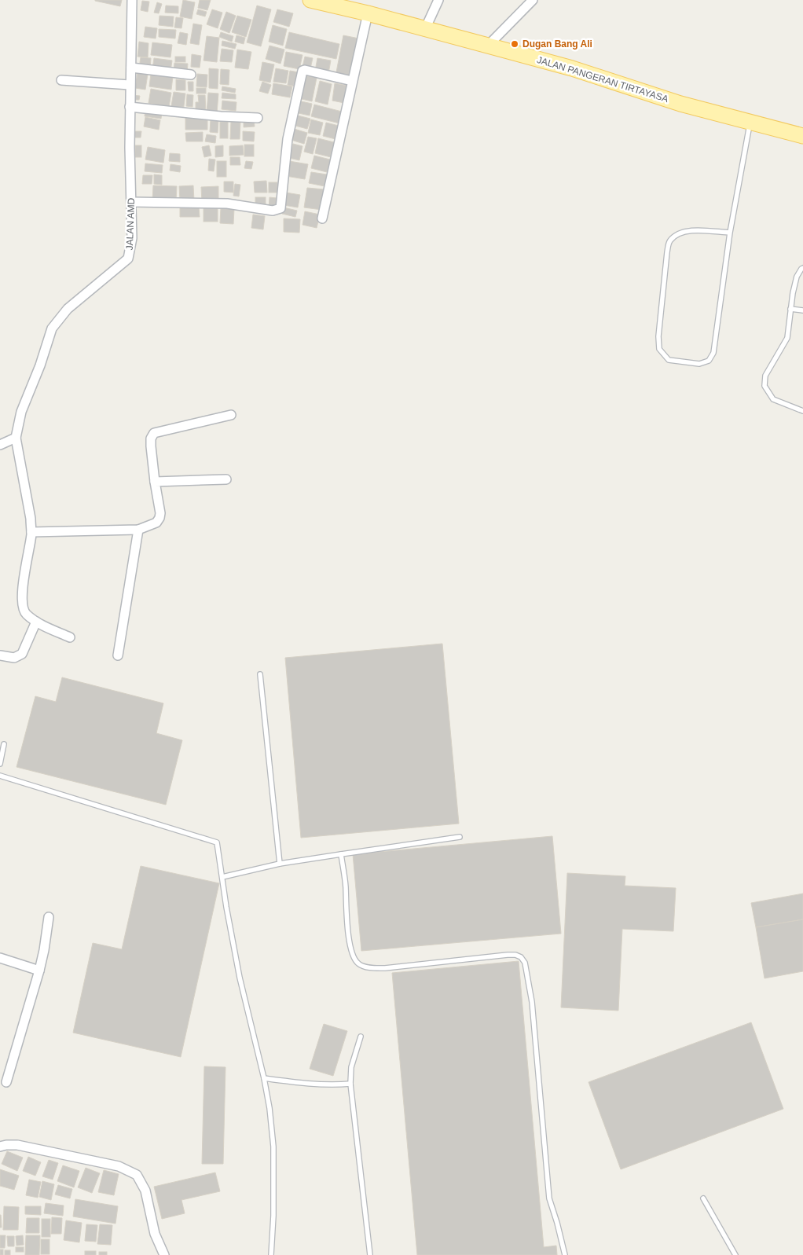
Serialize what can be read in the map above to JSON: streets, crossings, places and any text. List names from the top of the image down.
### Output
{
  "streets": {
    "main road": ["JALAN PANGERAN TIRTAYASA"],
    "street": ["JALAN AMD"]
  },
  "places": ["Dugan Bang Ali"]
}
